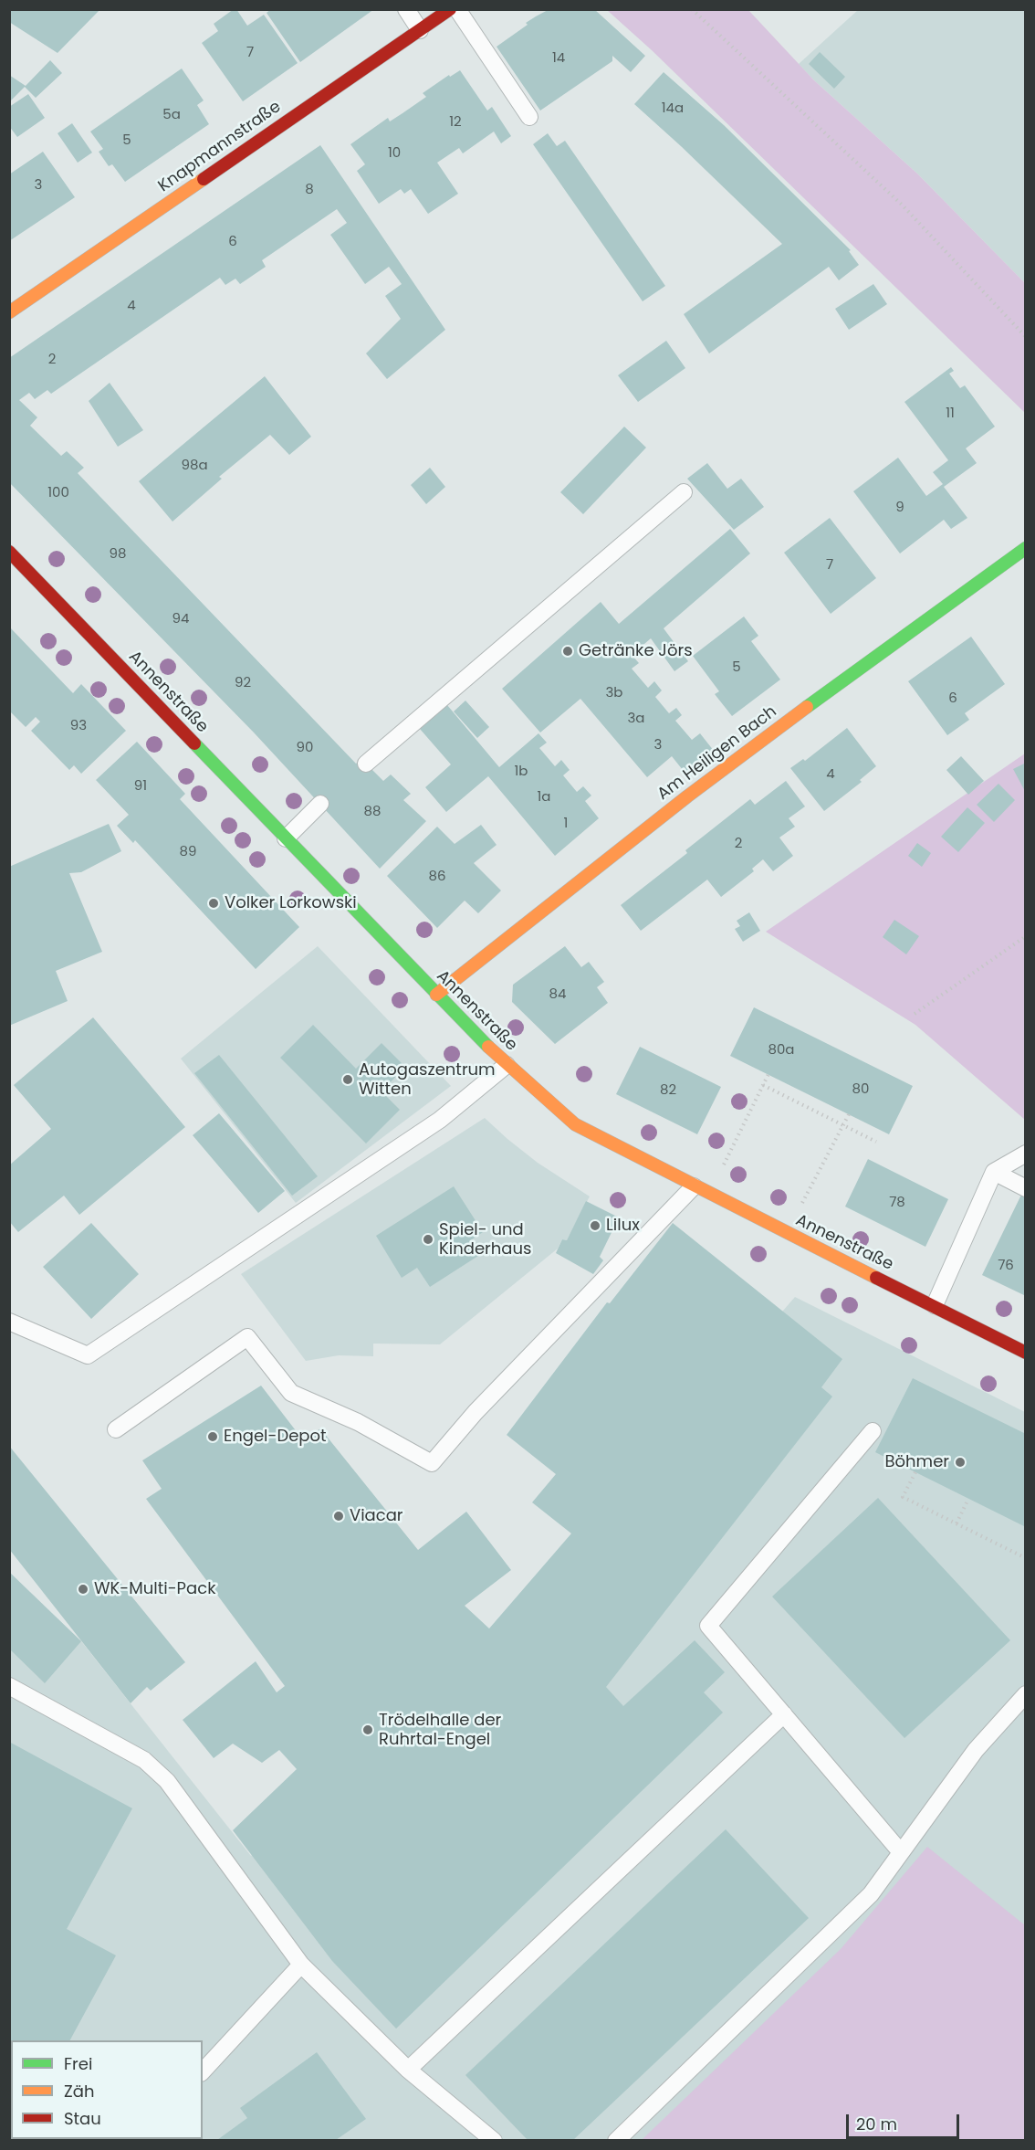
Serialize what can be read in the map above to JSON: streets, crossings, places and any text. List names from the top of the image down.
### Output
{
  "streets": {
    "street": ["Knapmannstraße", "Annenstraße", "Am Heiligen Bach"]
  },
  "crossings": [
    ["Annenstraße", "Am Heiligen Bach"]
  ],
  "places": [
    "Getränke Jörs",
    "Volker Lorkowski",
    "Autogaszentrum Witten",
    "Lilux",
    "Spiel- und Kinderhaus",
    "Engel-Depot",
    "Böhmer",
    "Viacar",
    "WK-Multi-Pack",
    "Trödelhalle der Ruhrtal-Engel"
  ],
  "house_numbers": [
    "7",
    "14",
    "14a",
    "5a",
    "12",
    "5",
    "10",
    "3",
    "8",
    "6",
    "4",
    "2",
    "11",
    "98a",
    "100",
    "9",
    "98",
    "7",
    "94",
    "5",
    "92",
    "3b",
    "6",
    "3a",
    "93",
    "3",
    "90",
    "1b",
    "4",
    "91",
    "1a",
    "88",
    "1",
    "2",
    "89",
    "86",
    "84",
    "80a",
    "80",
    "82",
    "78",
    "76"
  ],
  "legend": ["Frei", "Zäh", "Stau"],
  "scale_bar": "20 m"
}
